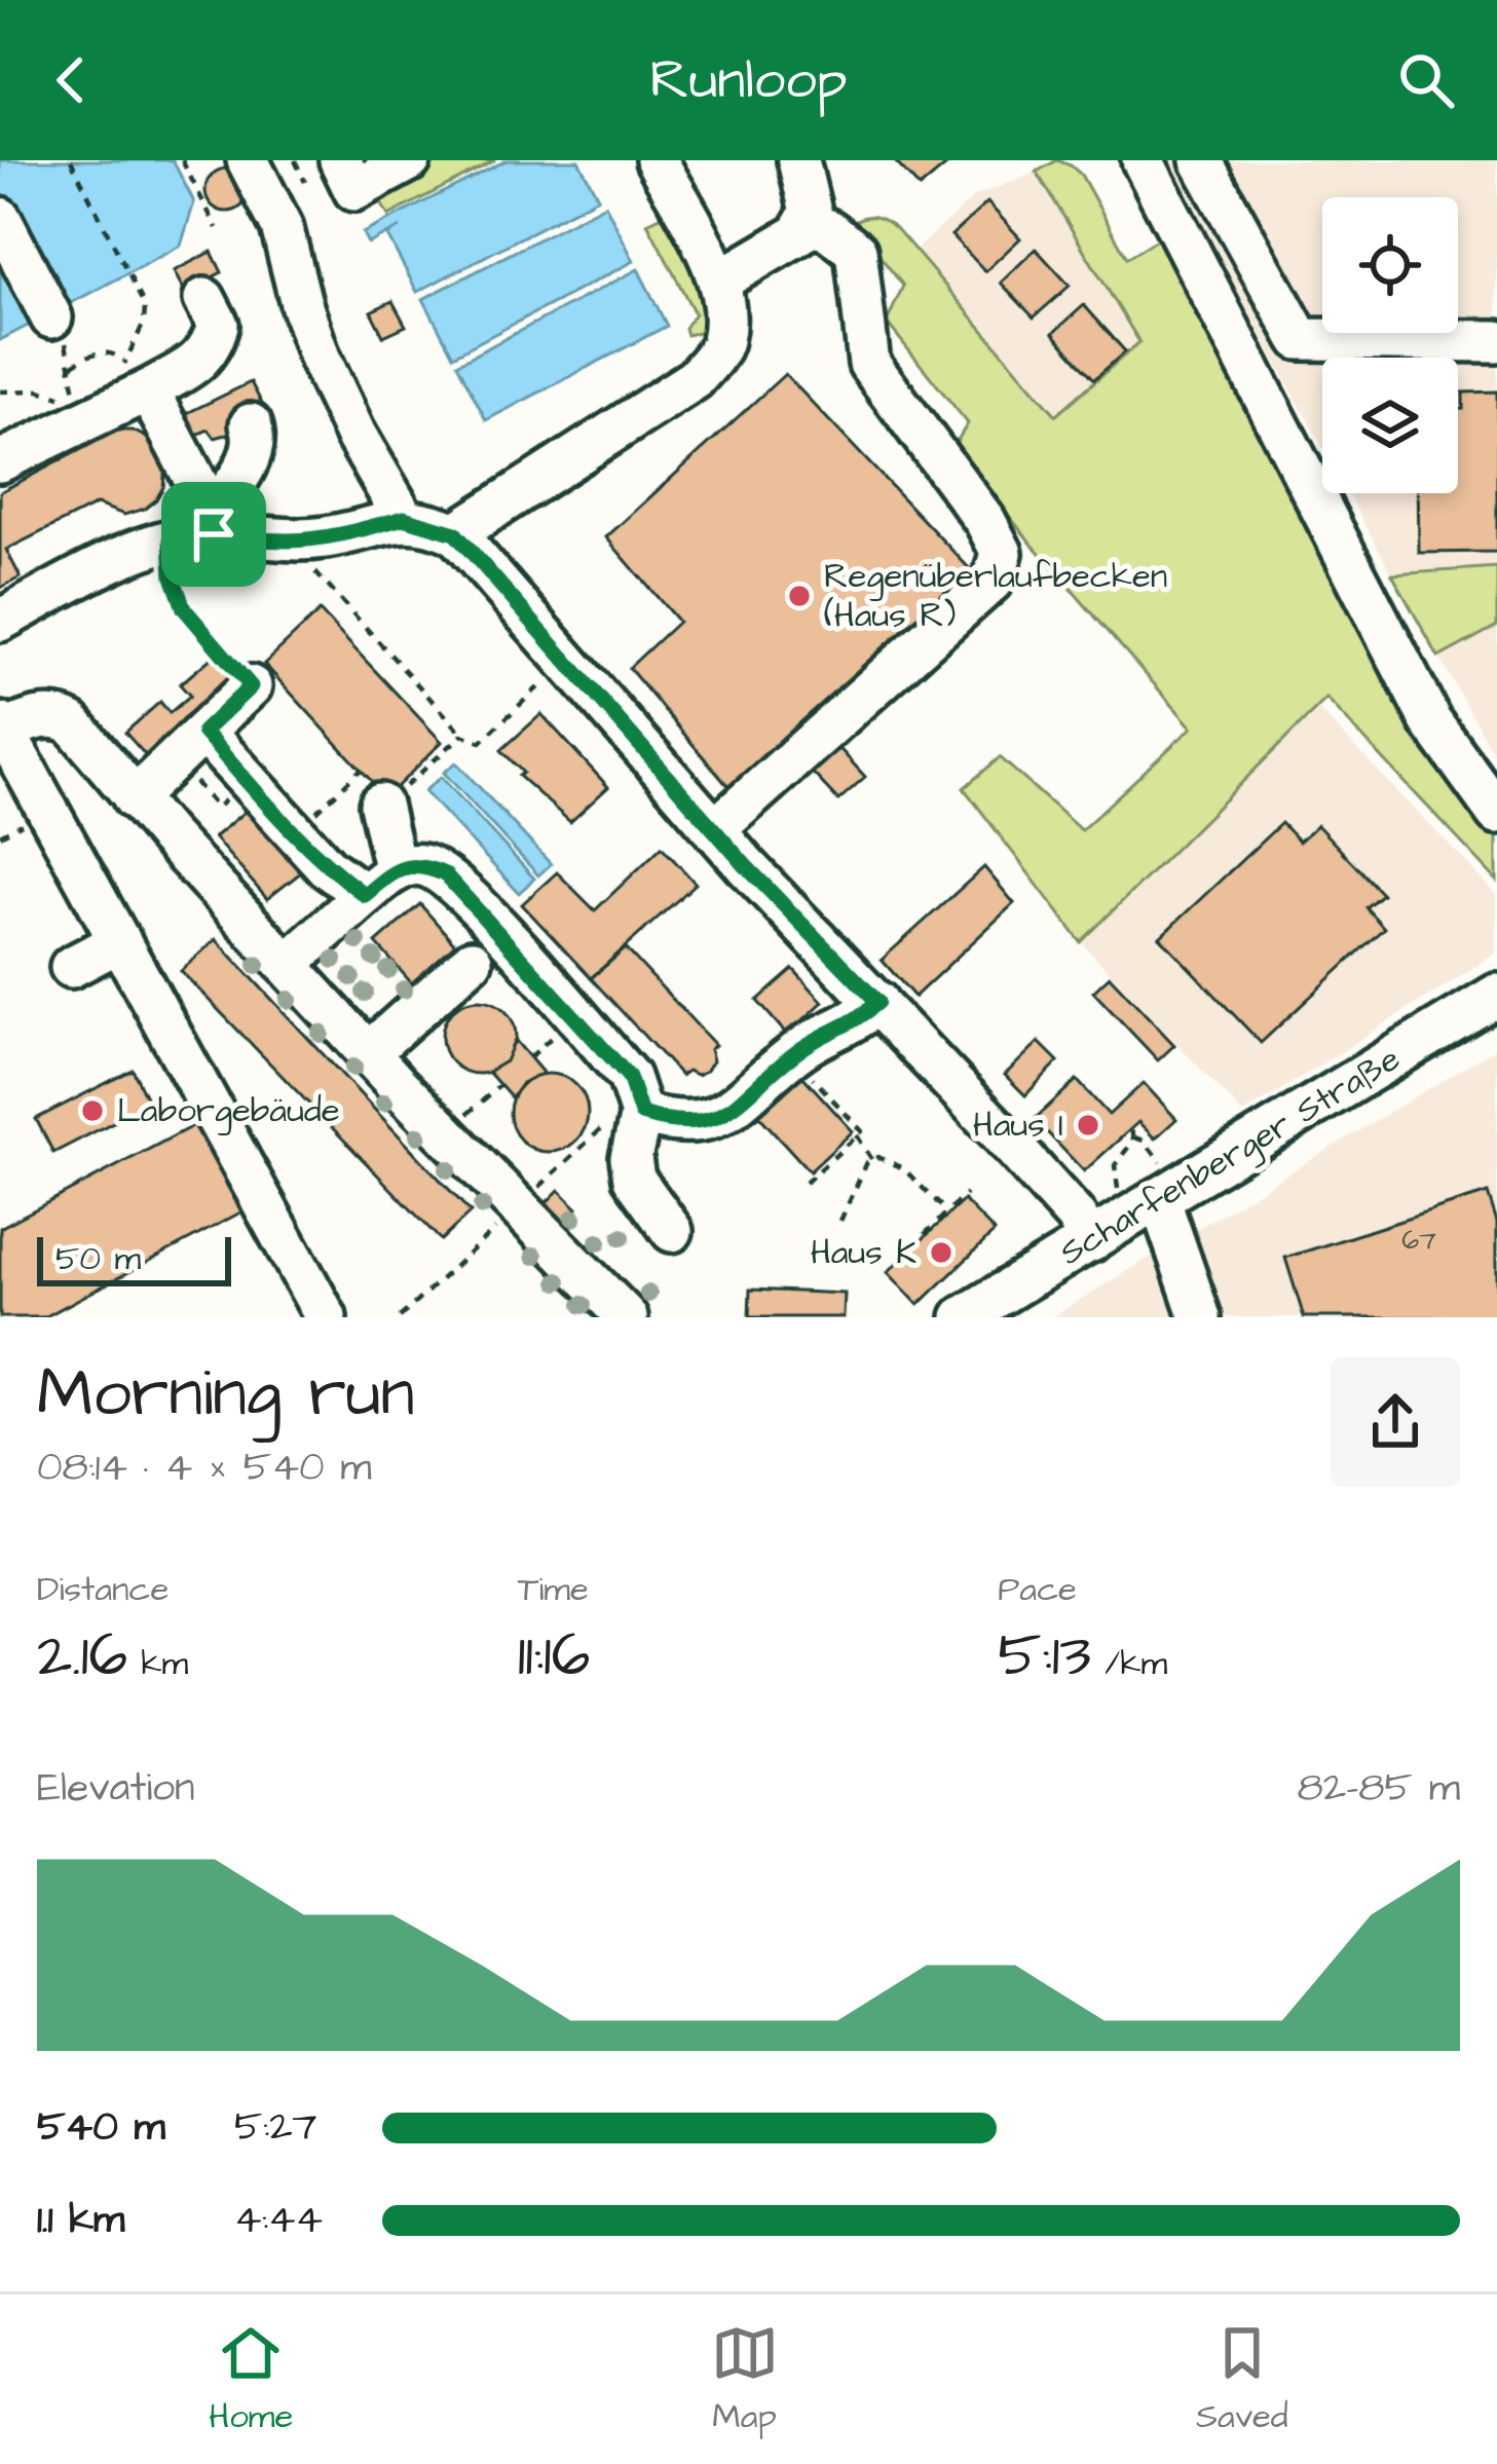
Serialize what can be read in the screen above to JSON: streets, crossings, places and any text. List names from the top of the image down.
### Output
{
  "streets": {
    "street": ["Scharfenberger Straße"]
  },
  "places": [
    "Regenüberlaufbecken (Haus R)",
    "Laborgebäude",
    "Haus I",
    "Haus K"
  ],
  "house_numbers": ["67"],
  "scale_bar": "50 m",
  "page": {
    "header": "Runloop",
    "scale": "50 m",
    "heading": ["Morning run", "08:14 · 4 × 540 m"],
    "stats": [
      ["Distance", "2.16 km"],
      ["Time", "11:16"],
      ["Pace", "5:13 /km"]
    ],
    "chart": ["Elevation", "82–85 m"],
    "list": [
      {
        "name": "540 m",
        "note": "5:27"
      },
      {
        "name": "1.1 km",
        "note": "4:44"
      }
    ],
    "tabs": ["Home", "Map", "Saved"]
  }
}
